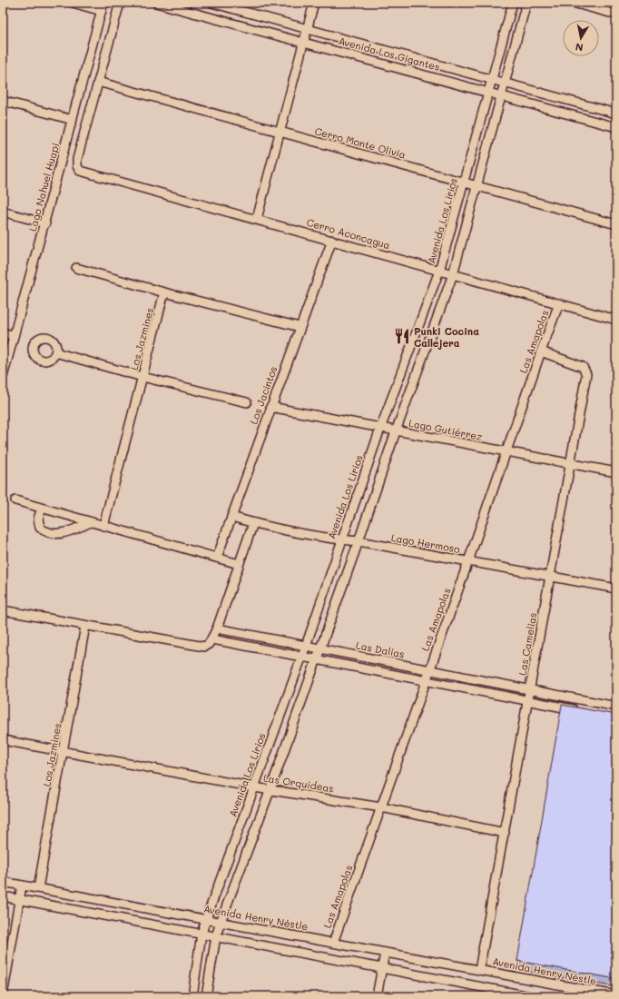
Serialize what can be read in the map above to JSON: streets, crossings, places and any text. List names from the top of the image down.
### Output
{
  "streets": {
    "street": [
      "Avenida Los Gigantes",
      "Cerro Monte Olivia",
      "Lago Nahuel Huapi",
      "Avenida Los Lirios",
      "Cerro Aconcagua",
      "Los Jazmines",
      "Las Amapolas",
      "Los Jacintos",
      "Lago Gutiérrez",
      "Lago Hermoso",
      "Las Camelias",
      "Las Dalias",
      "Las Orquídeas",
      "Avenida Henry Néstle"
    ]
  },
  "crossings": [
    ["Avenida Los Gigantes", "Avenida Los Lirios"],
    ["Cerro Monte Olivia", "Avenida Los Lirios"],
    ["Cerro Monte Olivia", "Cerro Aconcagua"],
    ["Avenida Los Lirios", "Cerro Aconcagua"],
    ["Avenida Los Lirios", "Lago Gutiérrez"],
    ["Avenida Los Lirios", "Lago Hermoso"],
    ["Avenida Los Lirios", "Las Dalias"],
    ["Avenida Los Lirios", "Las Orquídeas"],
    ["Avenida Los Lirios", "Avenida Henry Néstle"],
    ["Cerro Aconcagua", "Las Amapolas"],
    ["Cerro Aconcagua", "Los Jacintos"],
    ["Los Jazmines", "Las Orquídeas"],
    ["Los Jazmines", "Avenida Henry Néstle"],
    ["Las Amapolas", "Lago Gutiérrez"],
    ["Las Amapolas", "Lago Hermoso"],
    ["Las Amapolas", "Las Camelias"],
    ["Las Amapolas", "Las Dalias"],
    ["Las Amapolas", "Las Orquídeas"],
    ["Las Amapolas", "Avenida Henry Néstle"],
    ["Los Jacintos", "Lago Gutiérrez"],
    ["Los Jacintos", "Lago Hermoso"],
    ["Lago Gutiérrez", "Las Camelias"],
    ["Lago Hermoso", "Las Camelias"],
    ["Las Camelias", "Las Dalias"],
    ["Las Camelias", "Las Orquídeas"],
    ["Las Camelias", "Avenida Henry Néstle"]
  ],
  "places": {
    "restaurant": ["Punki Cocina Callejera"]
  },
  "north": "bottom"
}
